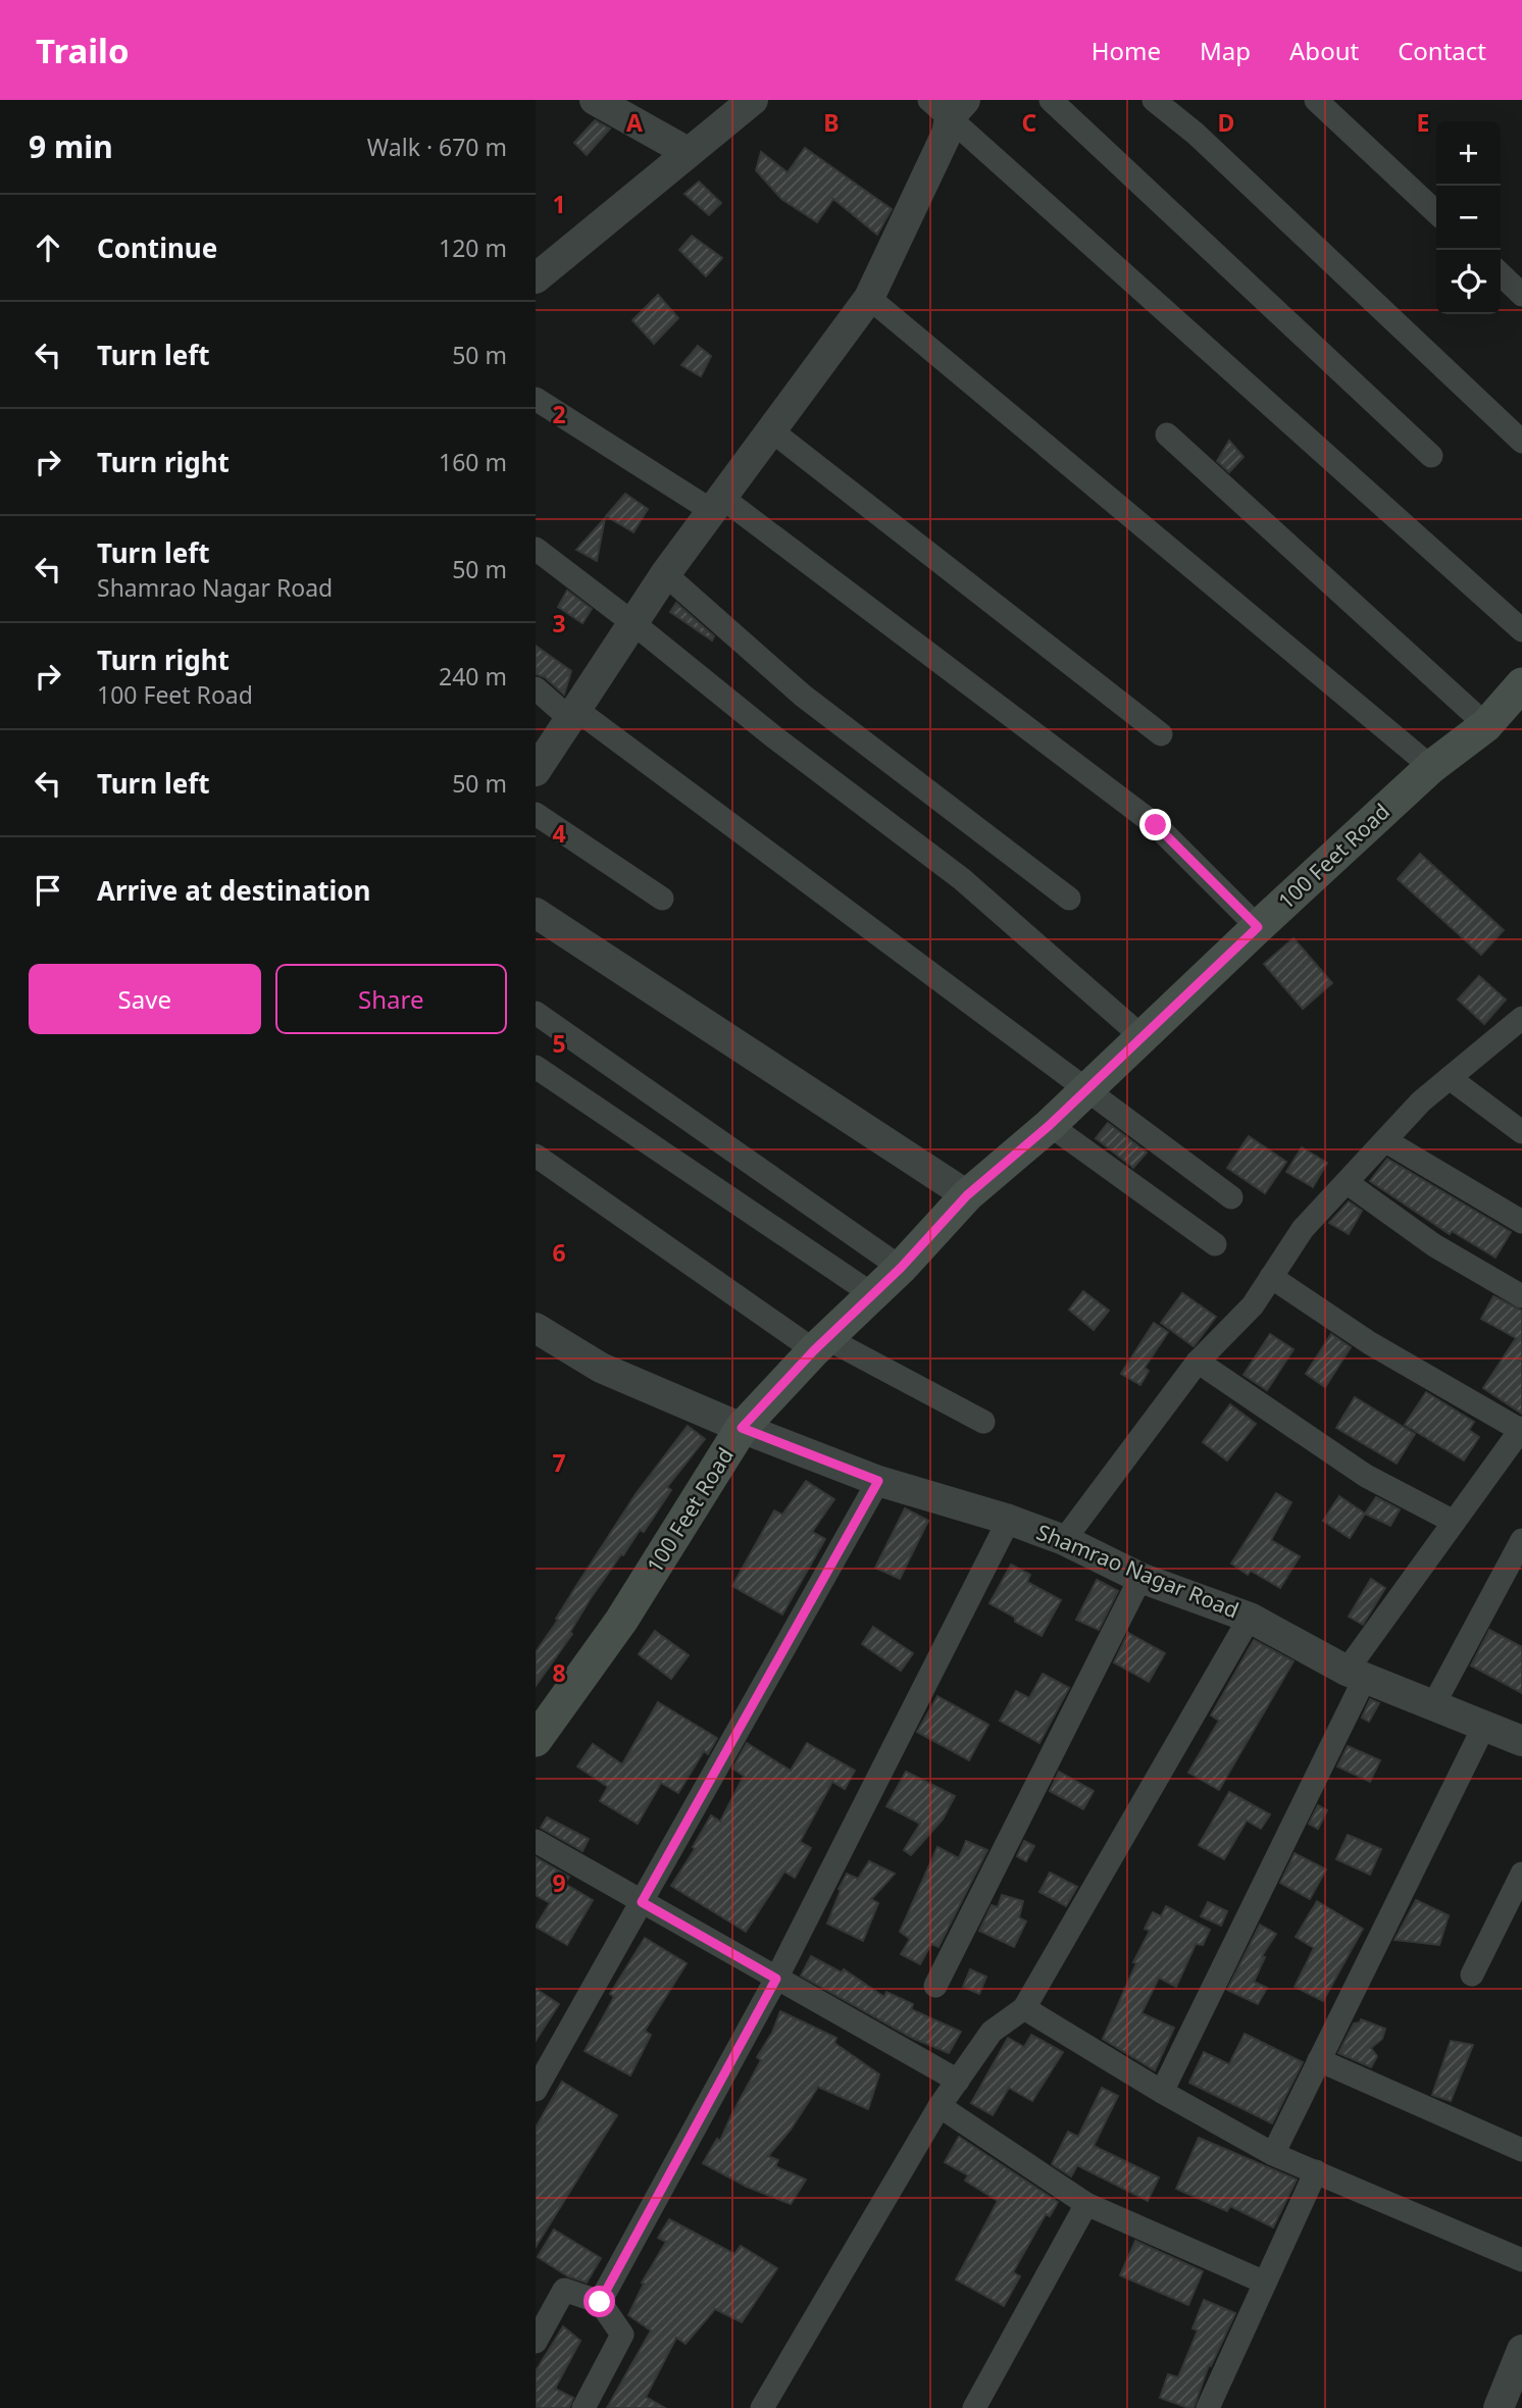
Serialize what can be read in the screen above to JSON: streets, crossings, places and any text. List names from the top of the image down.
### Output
{
  "streets": {
    "main road": ["100 Feet Road"],
    "street": ["Shamrao Nagar Road"]
  },
  "crossings": [
    ["100 Feet Road", "Shamrao Nagar Road"]
  ],
  "page": {
    "header": "Trailo",
    "nav": [
      "Home",
      "Map",
      "About",
      "Contact"
    ],
    "heading": ["9 min", "Walk · 670 m"],
    "map_buttons": ["+", "−"],
    "list": [
      ["Continue", "120 m"],
      ["Turn left", "50 m"],
      ["Turn right", "160 m"],
      ["Turn left", "Shamrao Nagar Road", "50 m"],
      ["Turn right", "100 Feet Road", "240 m"],
      ["Turn left", "50 m"],
      "Arrive at destination"
    ],
    "buttons": ["Save", "Share"]
  },
  "grid": {
    "columns": [
      "A",
      "B",
      "C",
      "D",
      "E"
    ],
    "rows": [
      "1",
      "2",
      "3",
      "4",
      "5",
      "6",
      "7",
      "8",
      "9"
    ]
  }
}
